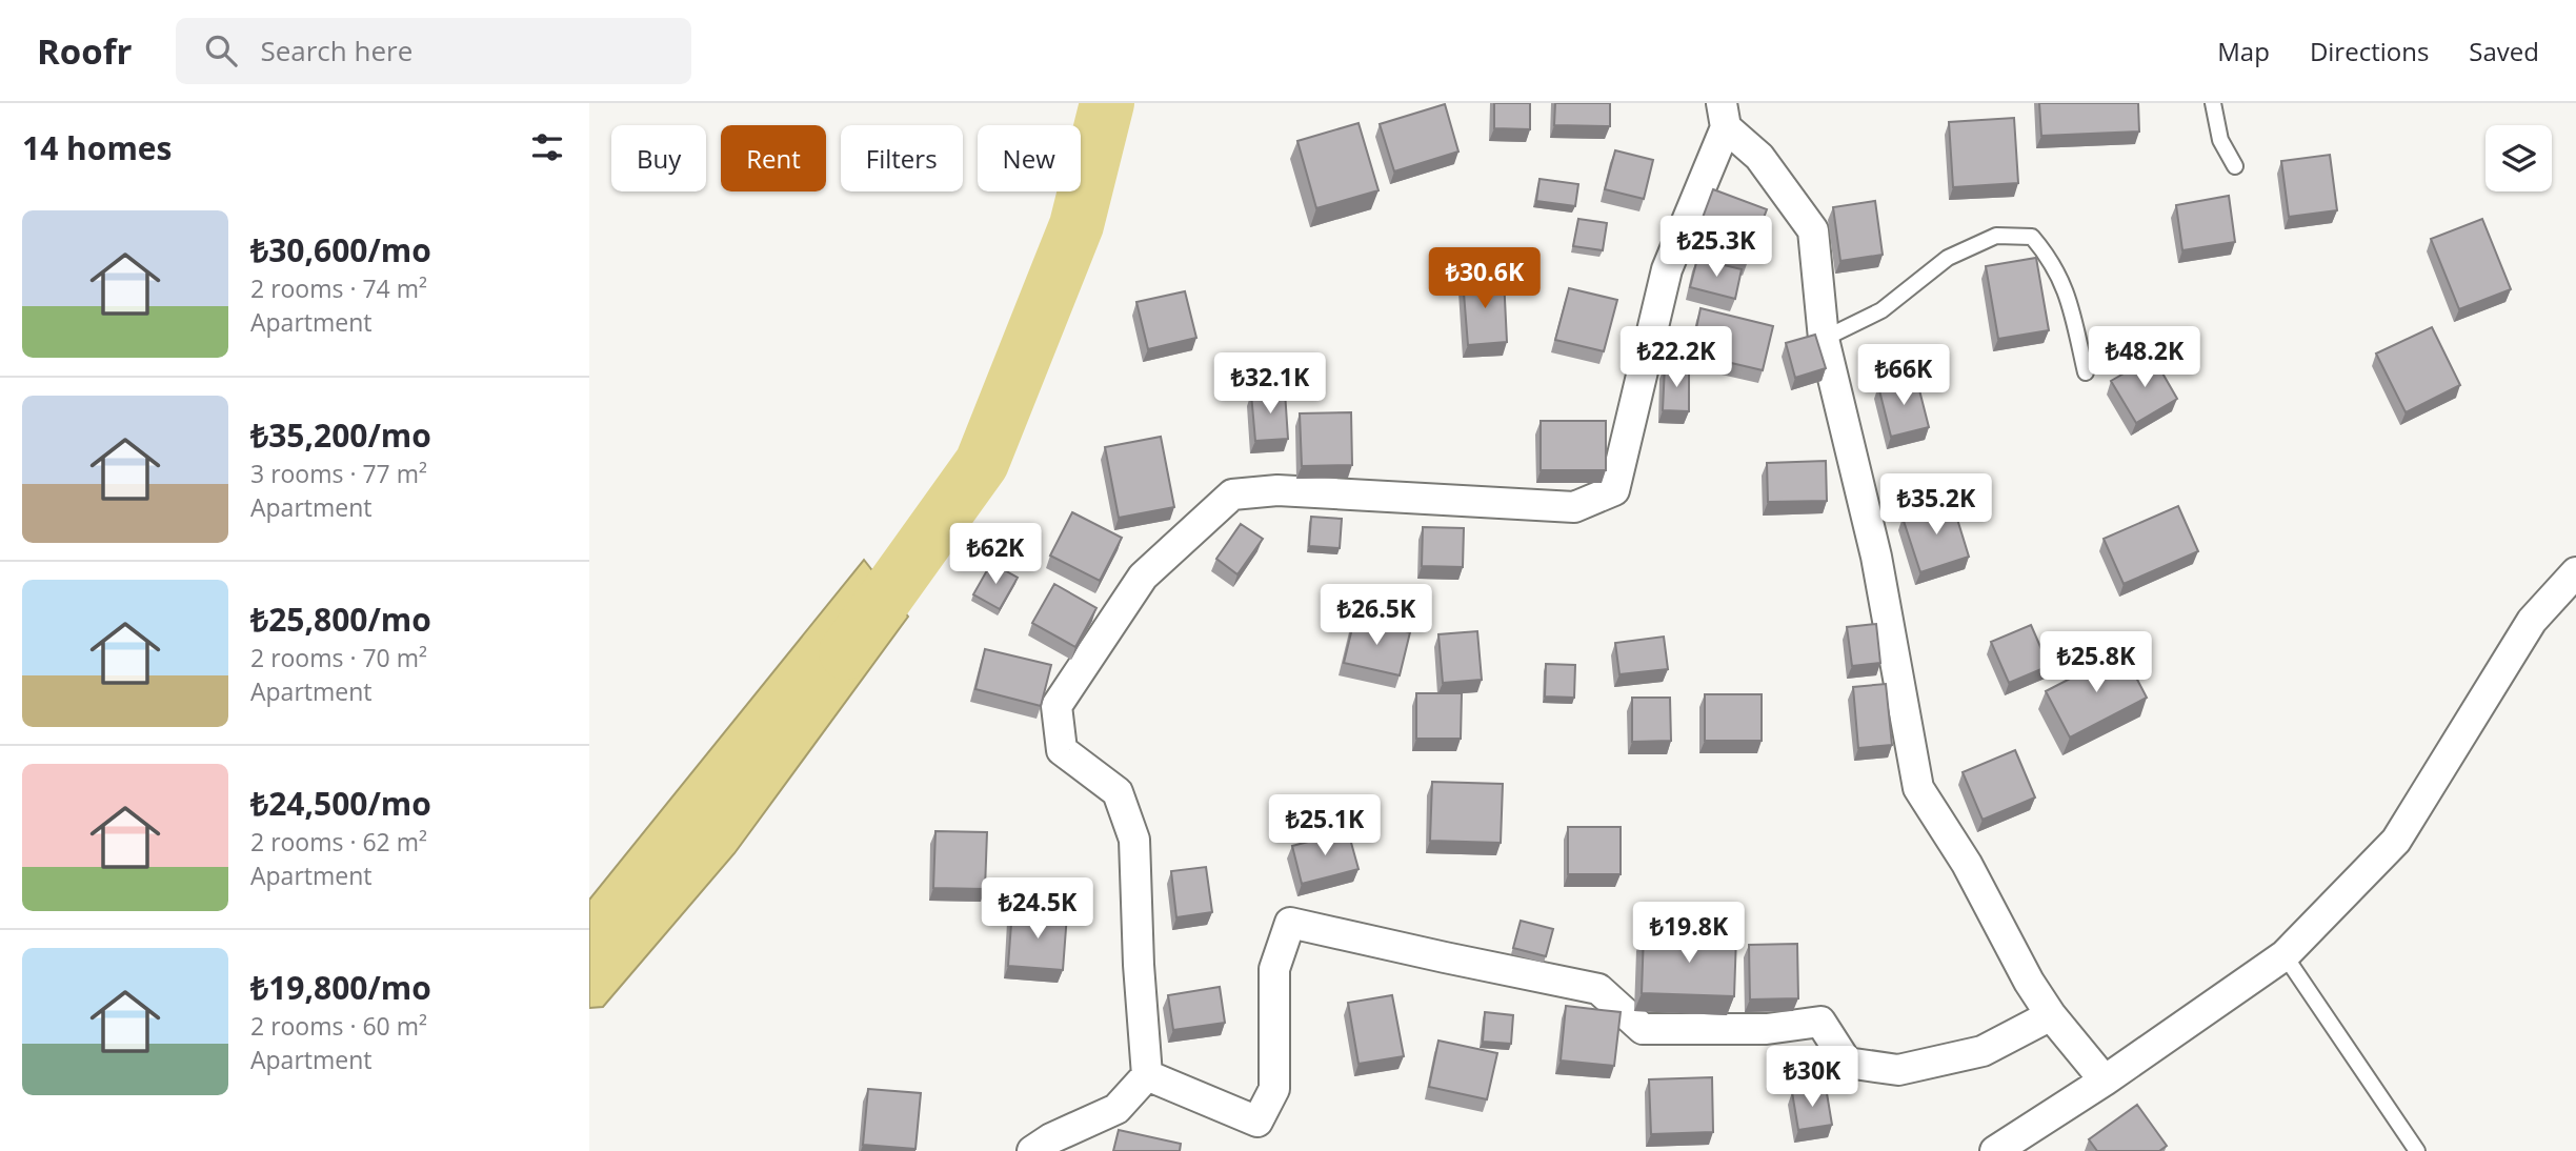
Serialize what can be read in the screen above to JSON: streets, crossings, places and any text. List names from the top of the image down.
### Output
{
  "page": {
    "header": "Roofr",
    "search": "Search here",
    "nav": ["Map", "Directions", "Saved"],
    "heading": "14 homes",
    "chip": [
      "Buy",
      "Rent",
      "Filters",
      "New"
    ],
    "list": [
      {
        "name": "₺30,600/mo",
        "note": "2 rooms · 74 m² · Apartment"
      },
      {
        "name": "₺35,200/mo",
        "note": "3 rooms · 77 m² · Apartment"
      },
      {
        "name": "₺25,800/mo",
        "note": "2 rooms · 70 m² · Apartment"
      },
      {
        "name": "₺24,500/mo",
        "note": "2 rooms · 62 m² · Apartment"
      },
      {
        "name": "₺19,800/mo",
        "note": "2 rooms · 60 m² · Apartment"
      }
    ],
    "price": [
      "₺25.3K",
      "₺30.6K",
      "₺22.2K",
      "₺48.2K",
      "₺66K",
      "₺32.1K",
      "₺35.2K",
      "₺62K",
      "₺26.5K",
      "₺25.8K",
      "₺25.1K",
      "₺24.5K",
      "₺19.8K",
      "₺30K"
    ]
  }
}
